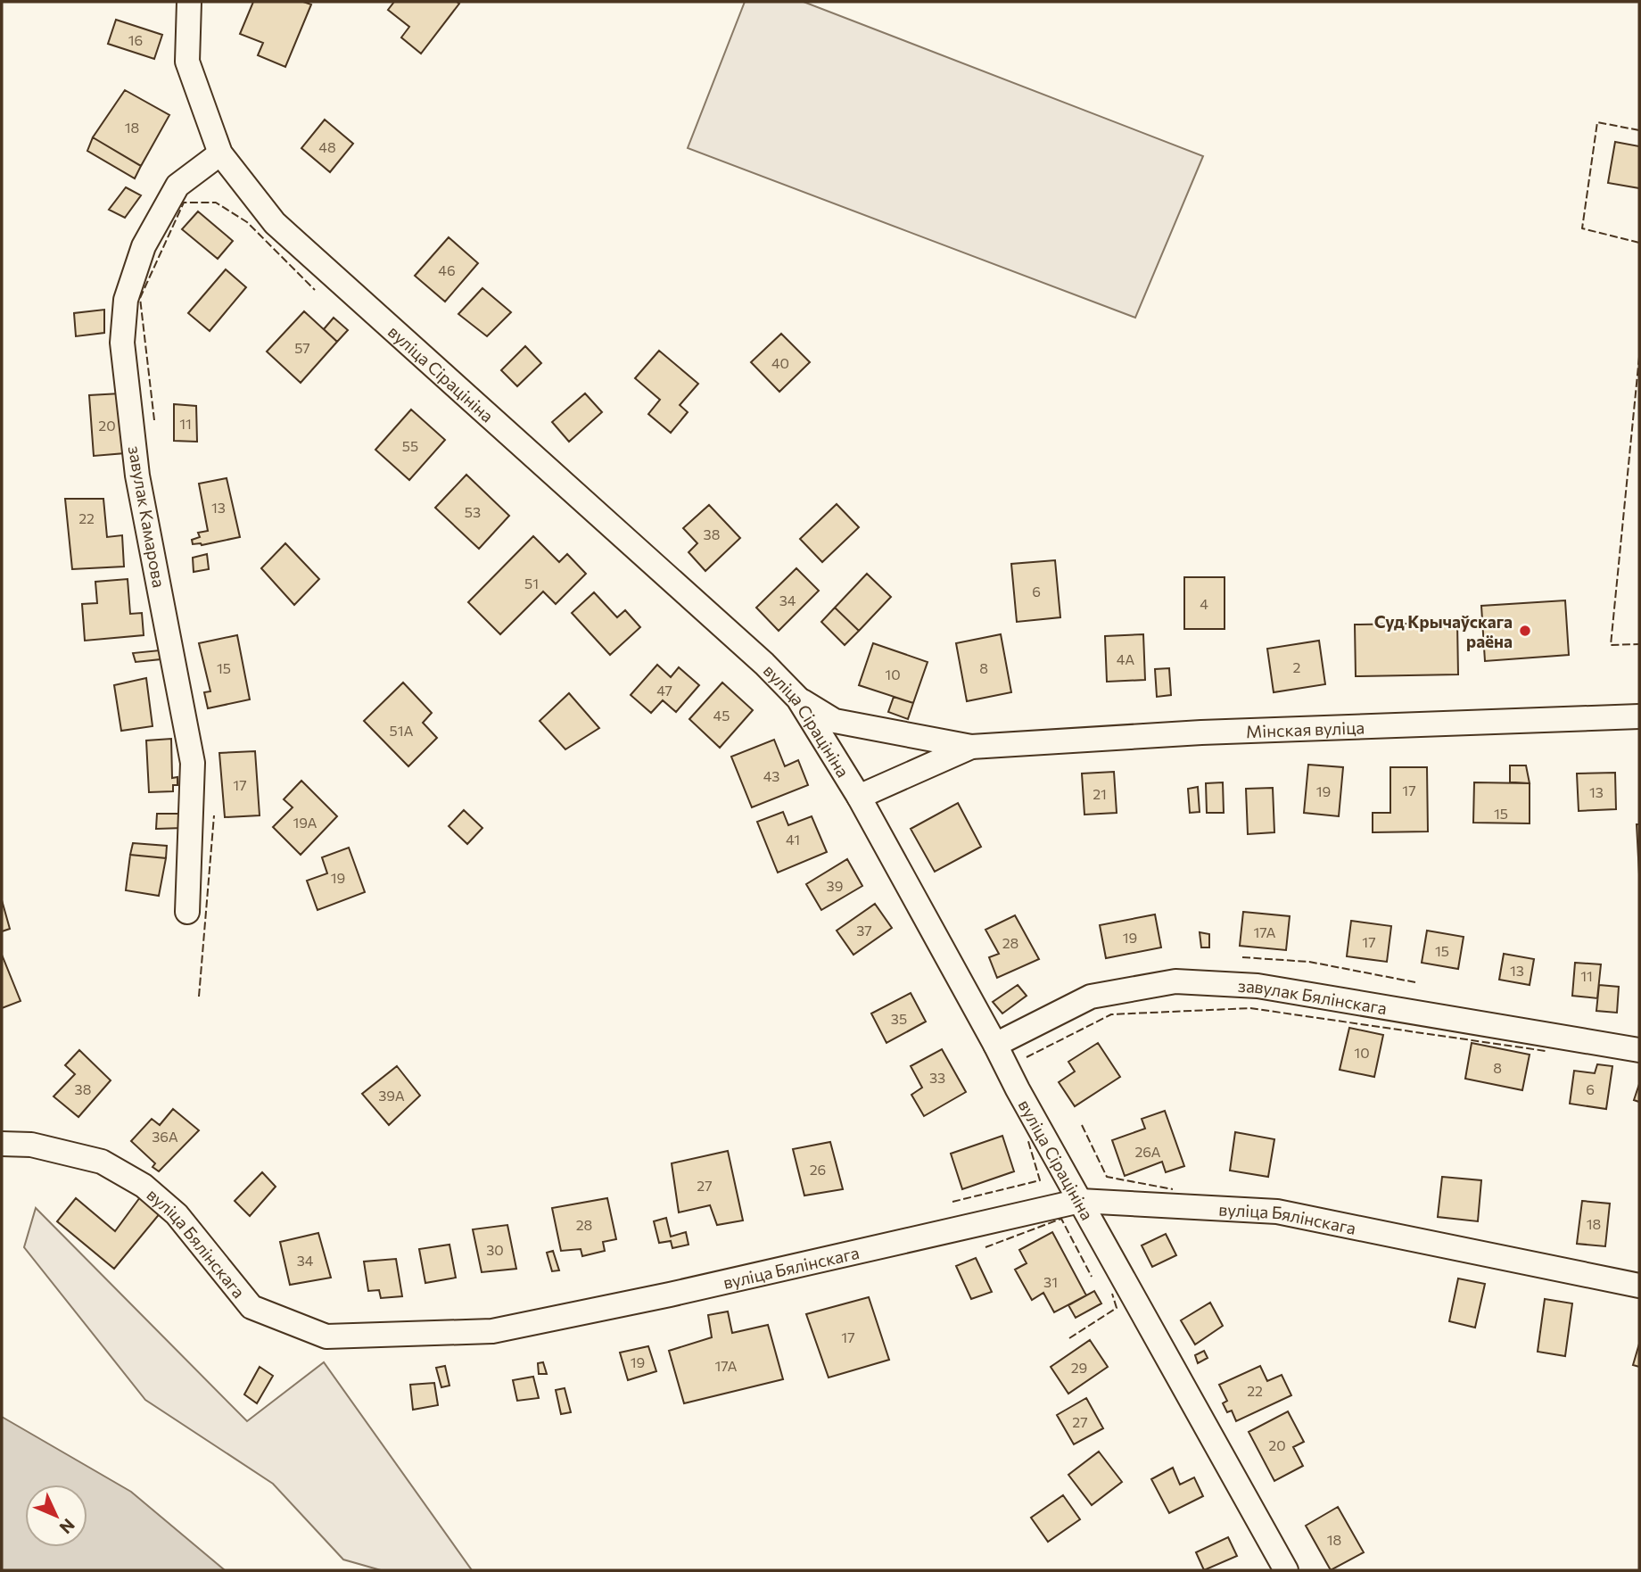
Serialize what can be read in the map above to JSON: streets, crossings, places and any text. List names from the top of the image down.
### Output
{
  "streets": {
    "street": [
      "вуліца Сірацініна",
      "завулак Камарова",
      "Мінская вуліца",
      "завулак Бялінскага",
      "вуліца Бялінскага"
    ]
  },
  "crossings": [
    ["вуліца Сірацініна", "завулак Камарова"],
    ["вуліца Сірацініна", "Мінская вуліца"],
    ["вуліца Сірацініна", "завулак Бялінскага"],
    ["вуліца Сірацініна", "вуліца Бялінскага"]
  ],
  "places": ["Суд Крычаўскага раёна"],
  "house_numbers": [
    "16",
    "18",
    "48",
    "46",
    "57",
    "40",
    "11",
    "20",
    "55",
    "13",
    "53",
    "22",
    "38",
    "51",
    "6",
    "34",
    "4",
    "4А",
    "2",
    "15",
    "8",
    "10",
    "47",
    "45",
    "51А",
    "43",
    "17",
    "17",
    "19",
    "13",
    "21",
    "15",
    "19А",
    "41",
    "19",
    "39",
    "37",
    "17А",
    "19",
    "17",
    "28",
    "15",
    "13",
    "11",
    "35",
    "10",
    "8",
    "33",
    "38",
    "6",
    "39А",
    "36А",
    "26А",
    "26",
    "27",
    "18",
    "28",
    "30",
    "34",
    "31",
    "17",
    "19",
    "17А",
    "29",
    "22",
    "27",
    "20",
    "18"
  ],
  "north": "bottom right"
}
